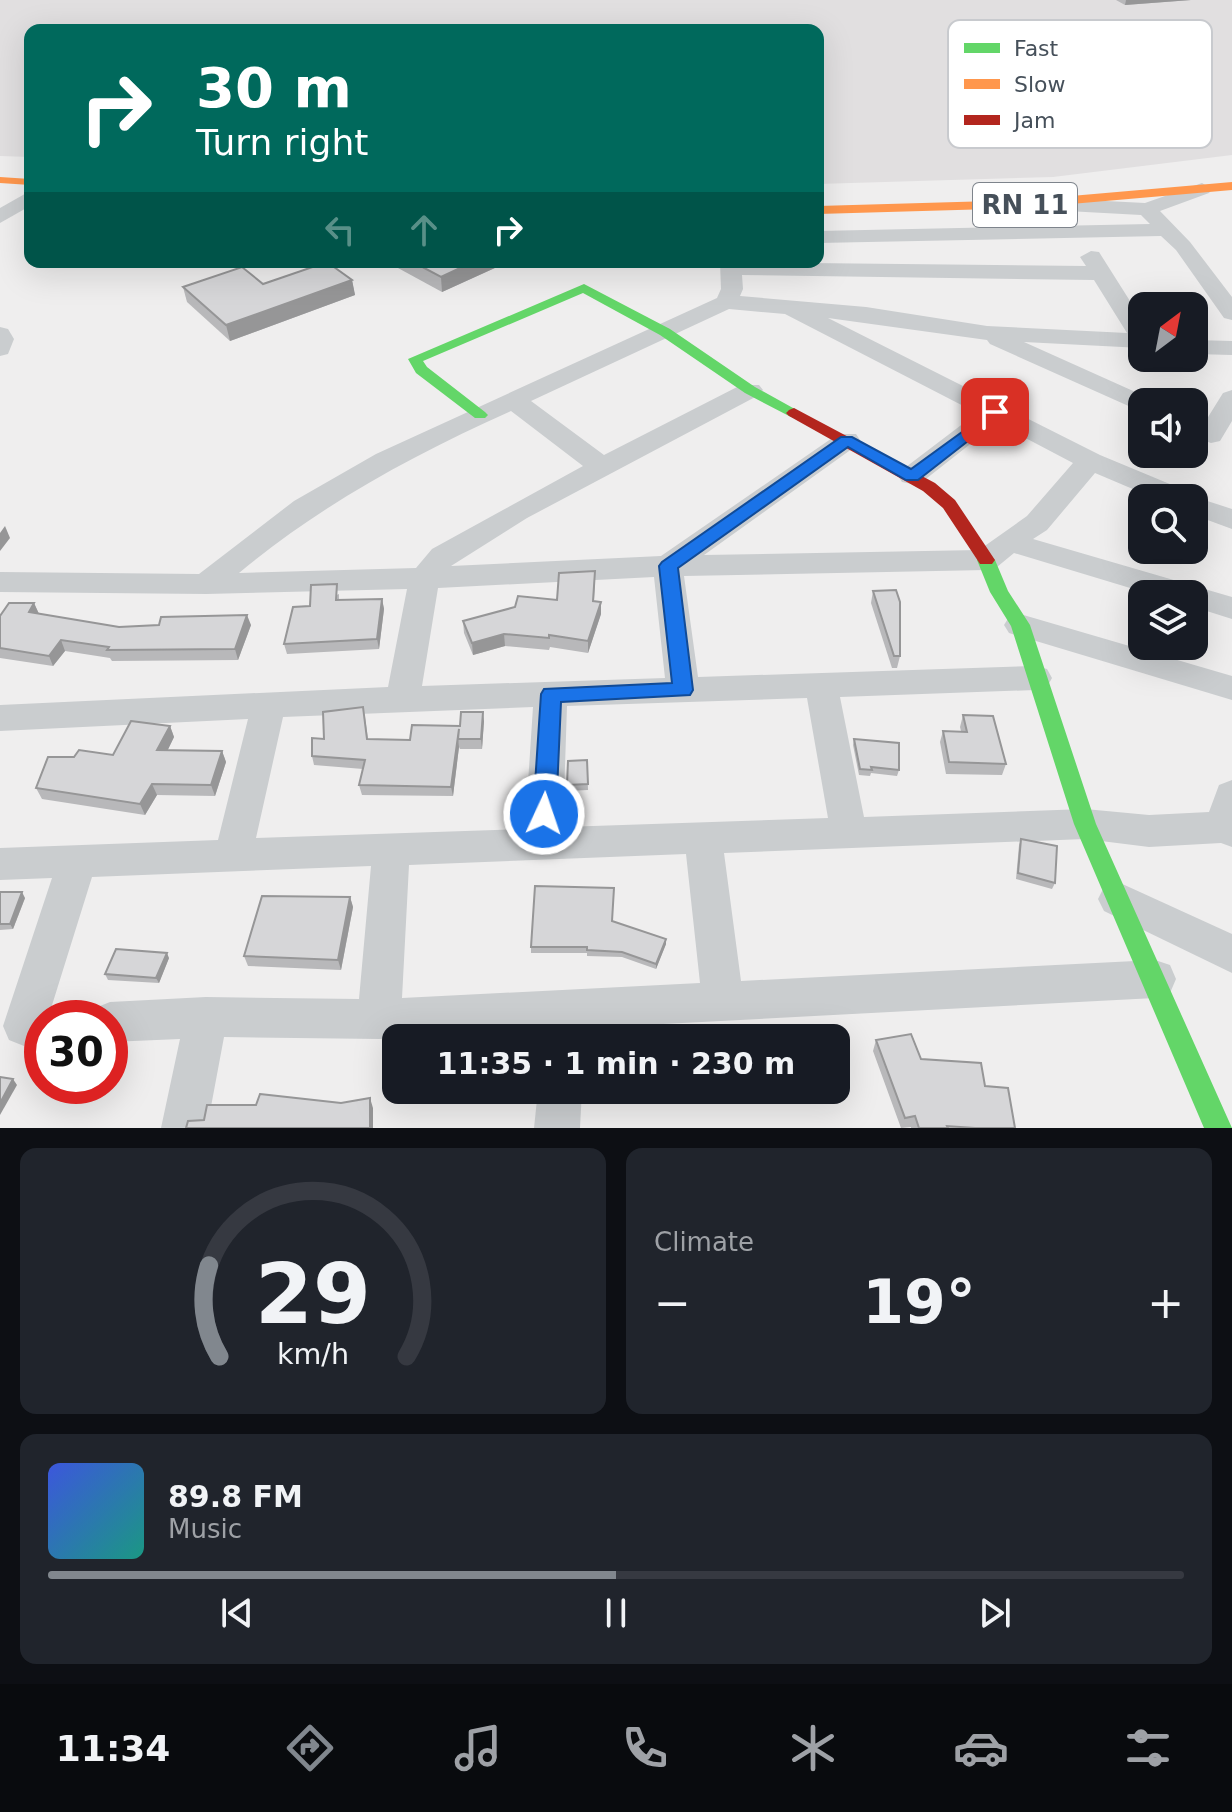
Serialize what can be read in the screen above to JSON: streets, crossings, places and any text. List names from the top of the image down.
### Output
{
  "streets": {
    "main road": ["RN 11"]
  },
  "legend": ["Fast", "Slow", "Jam"],
  "north": "top right",
  "page": {
    "turn": ["30 m", "Turn right"],
    "limit": "30",
    "trip": "11:35 · 1 min · 230 m",
    "tile": "Climate",
    "heat": ["−", "19°", "+"],
    "song": ["89.8 FM", "Music"],
    "tabs": "11:34",
    "gauge": ["29", "km/h"]
  }
}
